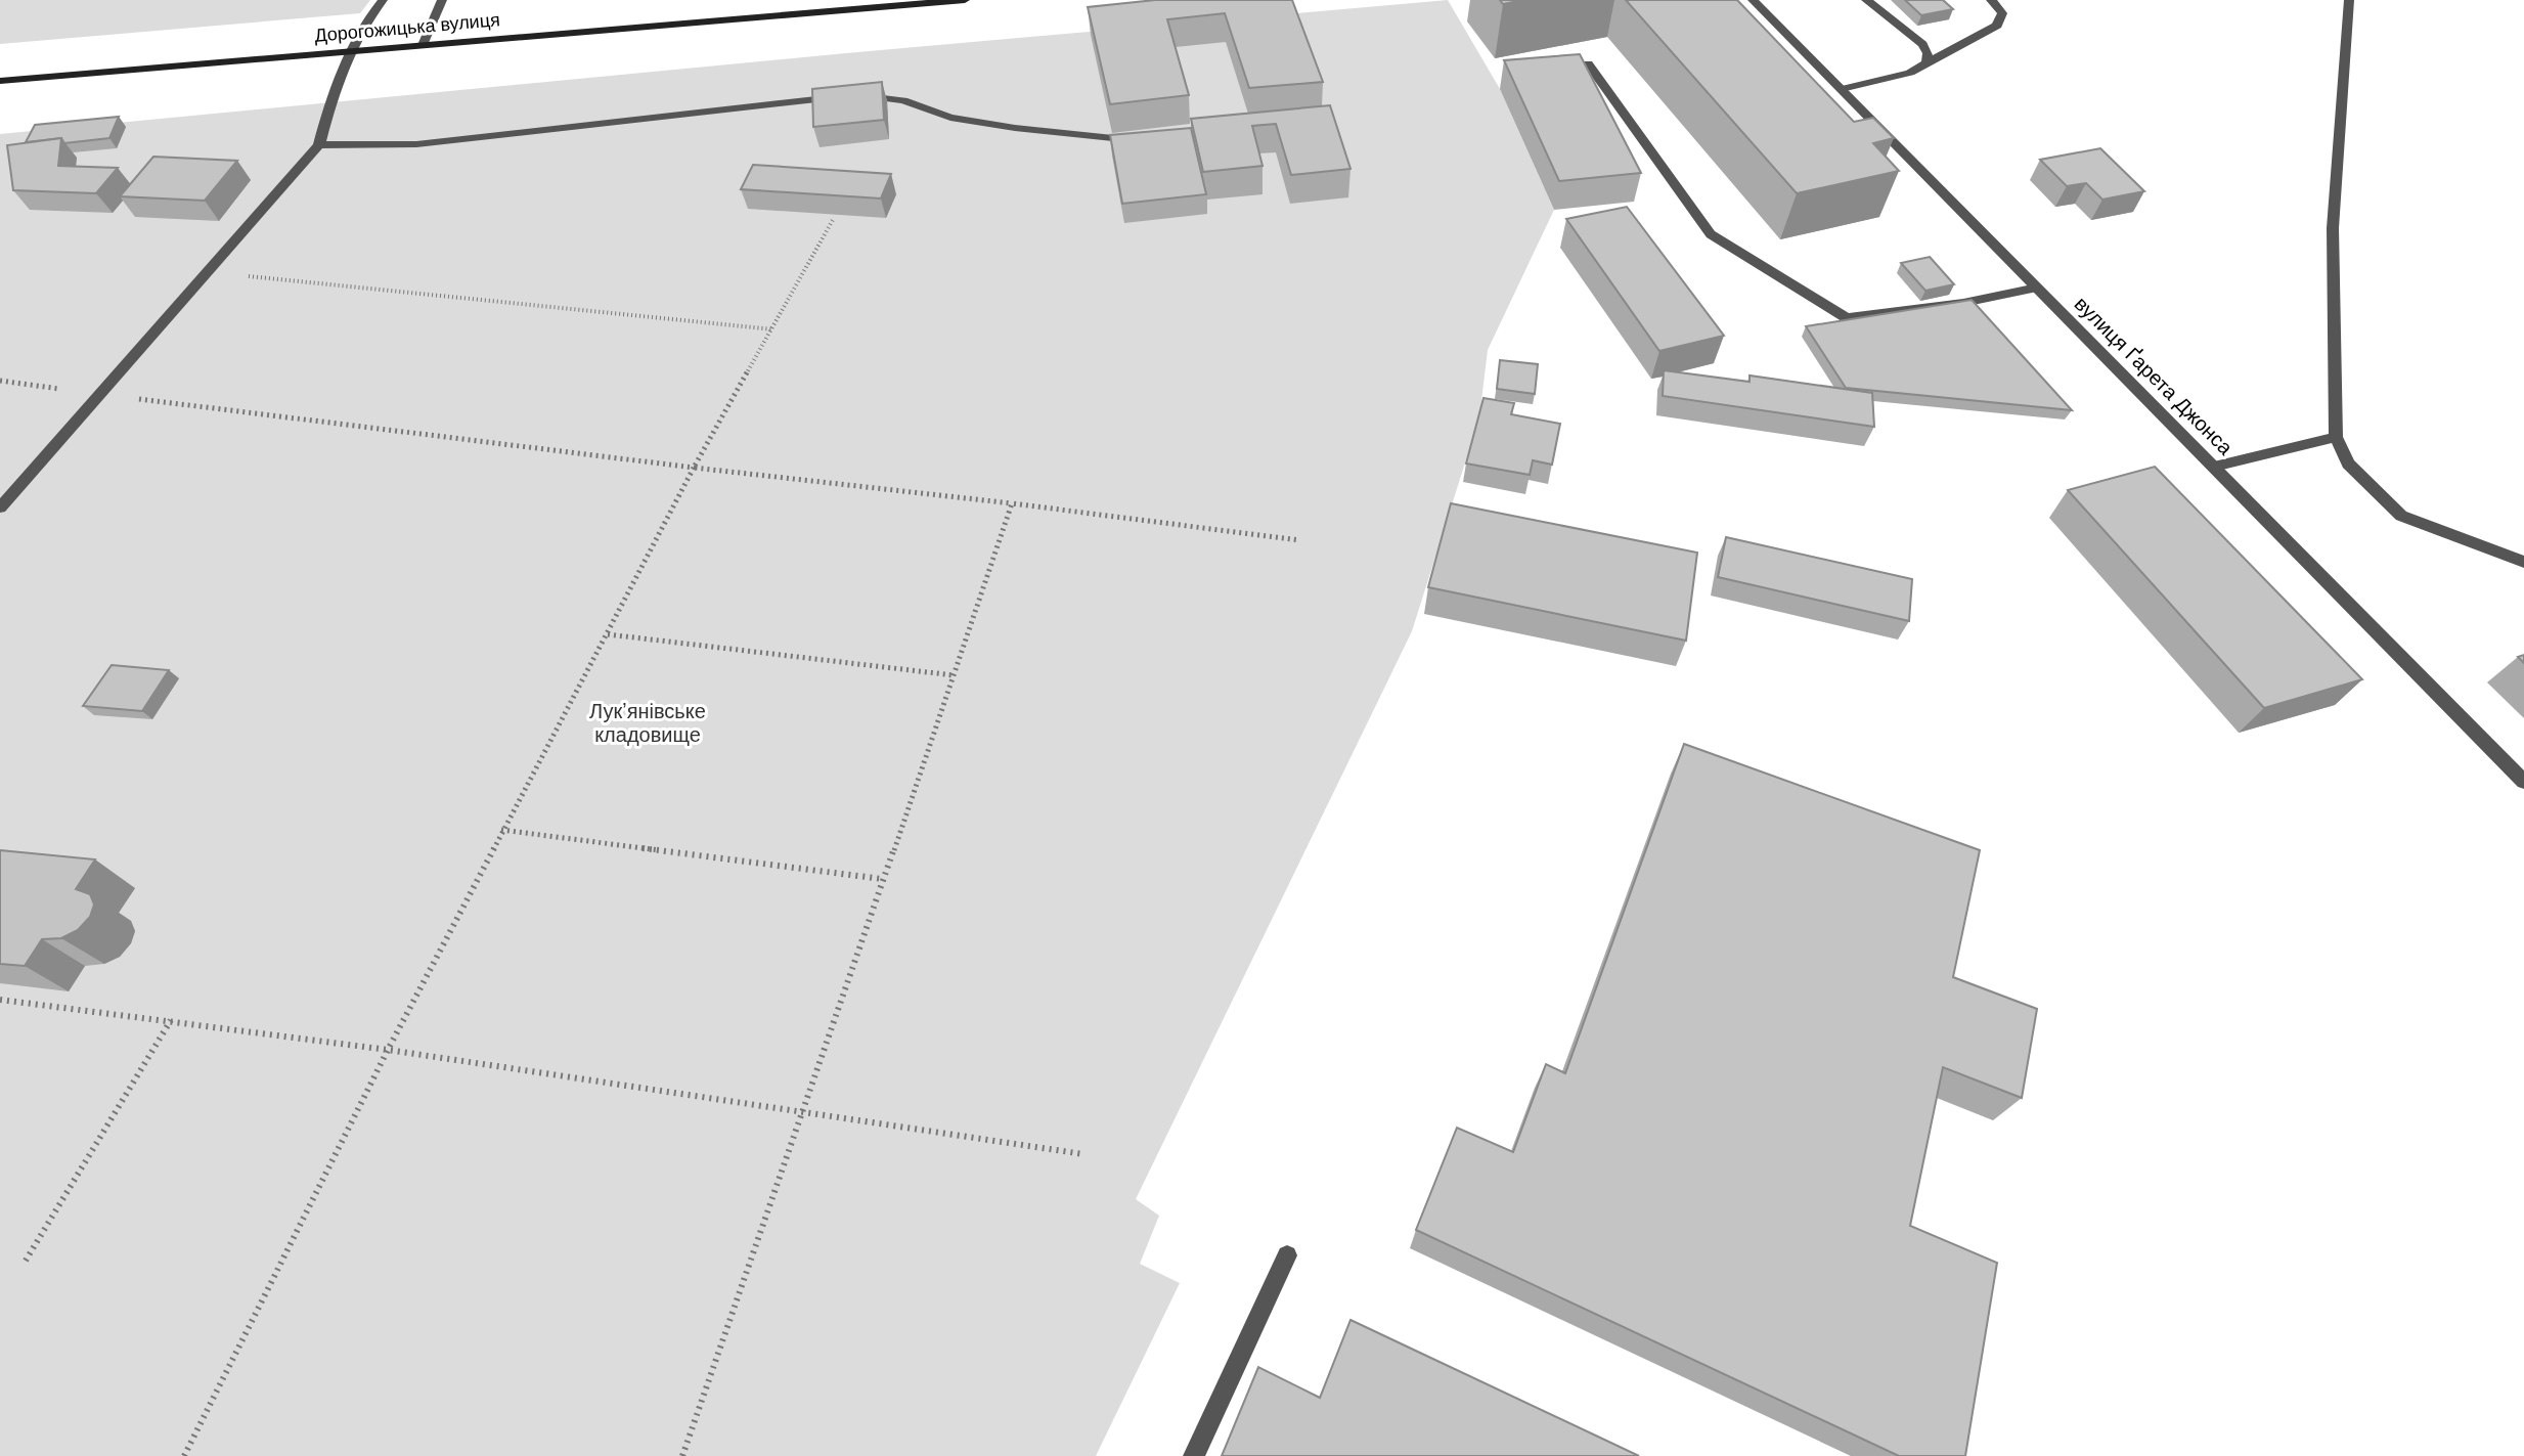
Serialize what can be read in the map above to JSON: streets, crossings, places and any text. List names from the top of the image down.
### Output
{
  "streets": {
    "street": ["Дорогожицька вулиця", "вулиця Ґарета Джонса"]
  },
  "parks": ["Лукʼянівське кладовище"]
}
